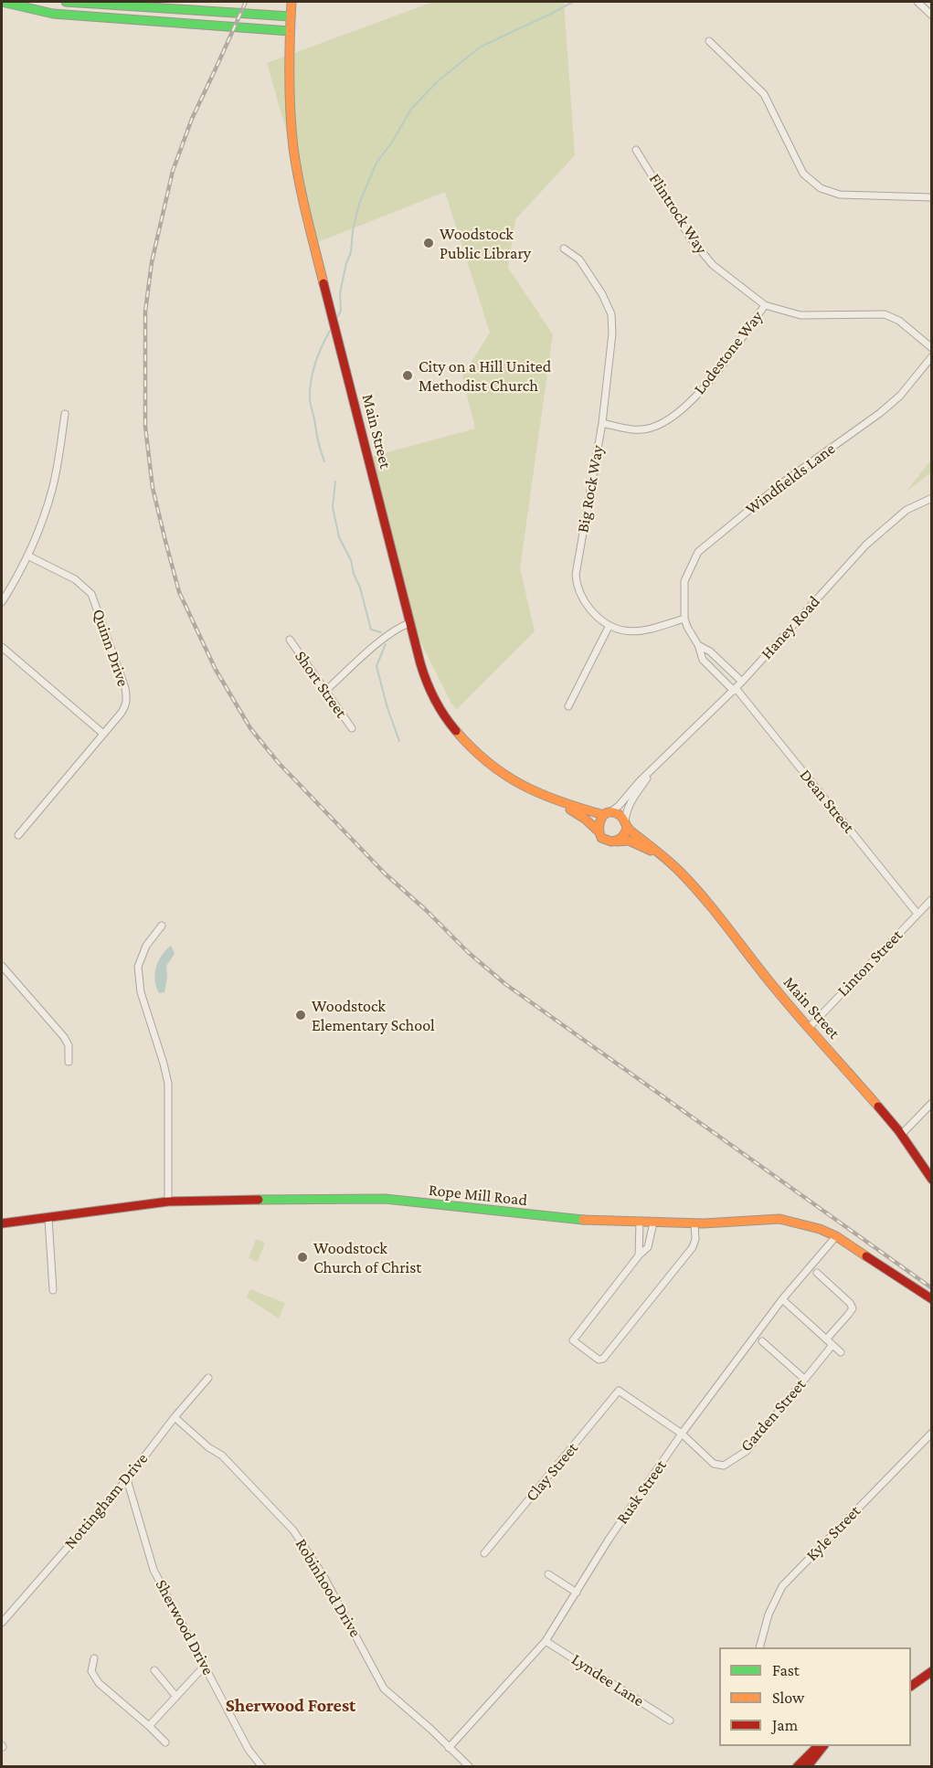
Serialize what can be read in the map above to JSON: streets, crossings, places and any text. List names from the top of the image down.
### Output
{
  "streets": {
    "main road": ["Main Street", "Rope Mill Road"],
    "street": [
      "Flintrock Way",
      "Lodestone Way",
      "Windfields Lane",
      "Big Rock Way",
      "Haney Road",
      "Quinn Drive",
      "Short Street",
      "Dean Street",
      "Linton Street",
      "Garden Street",
      "Clay Street",
      "Rusk Street",
      "Nottingham Drive",
      "Kyle Street",
      "Robinhood Drive",
      "Sherwood Drive",
      "Lyndee Lane"
    ]
  },
  "crossings": [
    ["Flintrock Way", "Lodestone Way"],
    ["Lodestone Way", "Big Rock Way"],
    ["Main Street", "Haney Road"],
    ["Main Street", "Linton Street"],
    ["Haney Road", "Dean Street"],
    ["Dean Street", "Linton Street"],
    ["Rope Mill Road", "Rusk Street"],
    ["Garden Street", "Clay Street"],
    ["Garden Street", "Rusk Street"],
    ["Rusk Street", "Robinhood Drive"],
    ["Rusk Street", "Lyndee Lane"],
    ["Nottingham Drive", "Robinhood Drive"],
    ["Nottingham Drive", "Sherwood Drive"]
  ],
  "districts": ["Sherwood Forest"],
  "places": [
    "Woodstock Public Library",
    "City on a Hill United Methodist Church",
    "Woodstock Elementary School",
    "Woodstock Church of Christ"
  ],
  "legend": ["Fast", "Slow", "Jam"]
}
